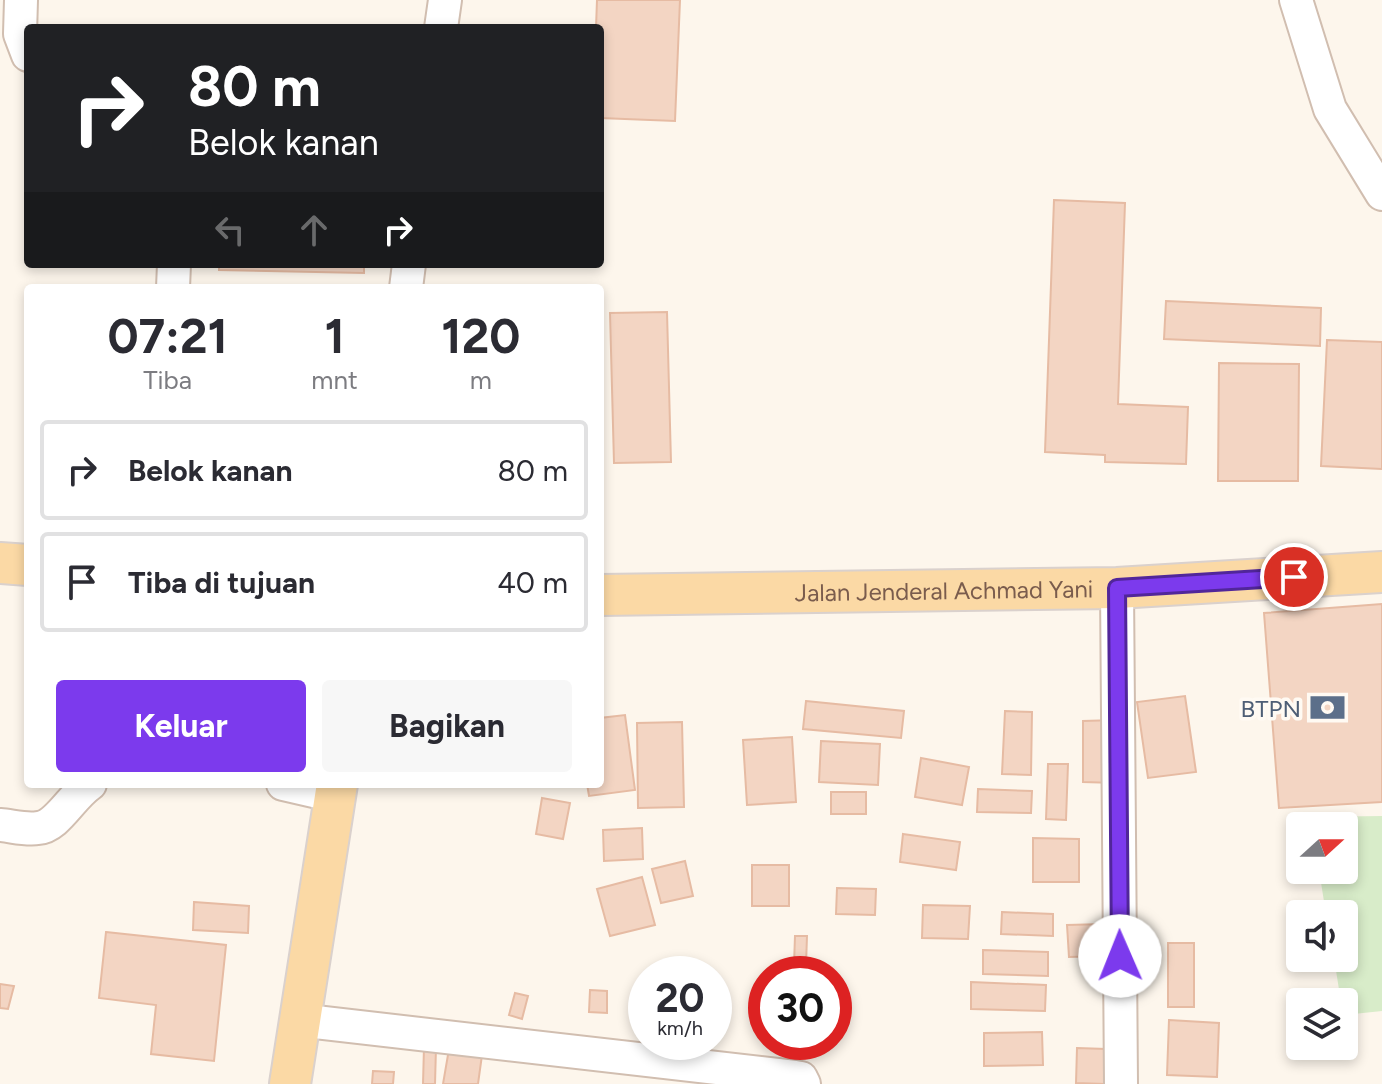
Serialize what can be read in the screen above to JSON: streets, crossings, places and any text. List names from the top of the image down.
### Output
{
  "streets": {
    "main road": ["Jalan Jenderal Achmad Yani"]
  },
  "places": {
    "bank": ["BTPN"]
  },
  "north": "right",
  "page": {
    "turn": ["80 m", "Belok kanan"],
    "eta": [
      "07:21",
      "Tiba",
      "1",
      "mnt",
      "120",
      "m"
    ],
    "list": [
      {
        "name": "Belok kanan",
        "value": "80 m"
      },
      {
        "name": "Tiba di tujuan",
        "value": "40 m"
      }
    ],
    "buttons": ["Keluar", "Bagikan"],
    "speed": "20 km/h",
    "limit": "30"
  }
}
